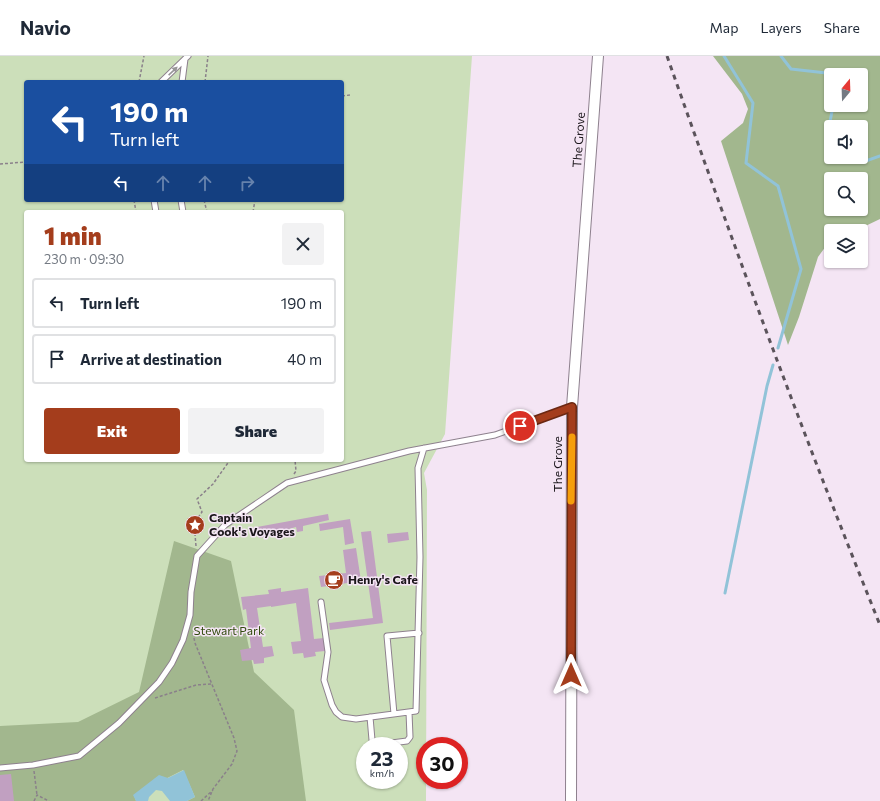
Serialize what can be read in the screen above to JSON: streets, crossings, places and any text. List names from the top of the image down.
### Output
{
  "streets": {
    "street": ["The Grove"]
  },
  "parks": ["Stewart Park"],
  "places": {
    "place": ["Captain Cook's Voyages"],
    "cafe": ["Henry's Cafe"]
  },
  "north": "top",
  "page": {
    "header": "Navio",
    "nav": ["Map", "Layers", "Share"],
    "turn": ["190 m", "Turn left"],
    "heading": ["1 min", "230 m · 09:30"],
    "list": [
      {
        "name": "Turn left",
        "value": "190 m"
      },
      {
        "name": "Arrive at destination",
        "value": "40 m"
      }
    ],
    "buttons": ["Exit", "Share"],
    "speed": "23 km/h",
    "limit": "30"
  }
}
